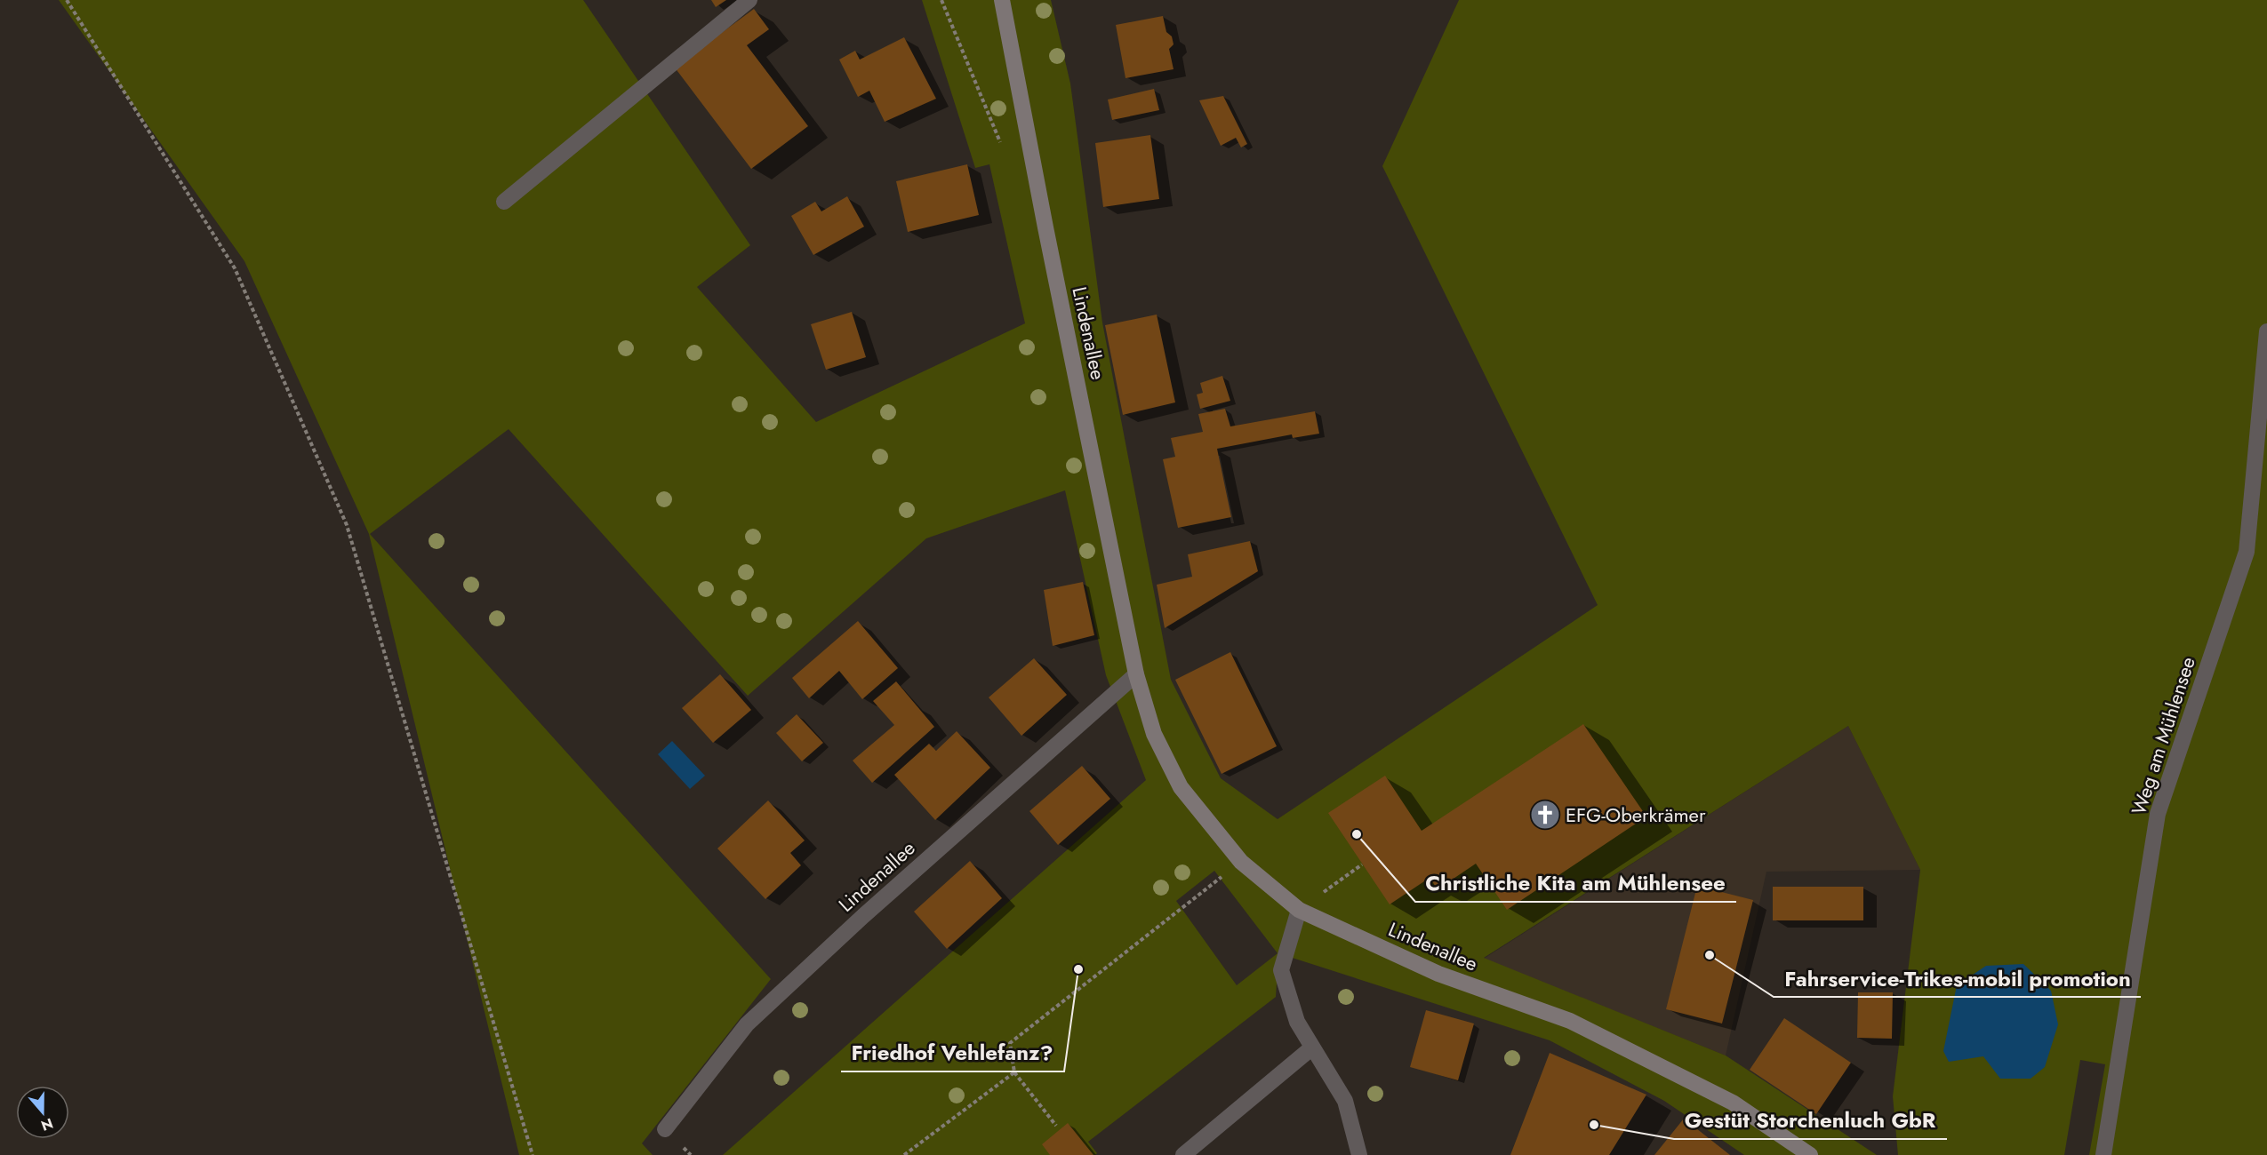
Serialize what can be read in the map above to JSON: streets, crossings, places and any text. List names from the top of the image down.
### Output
{
  "streets": {
    "main road": ["Lindenallee"],
    "street": ["Weg am Mühlensee"]
  },
  "places": {
    "church": ["EFG-Oberkrämer"],
    "other": [
      "Christliche Kita am Mühlensee",
      "Fahrservice-Trikes-mobil promotion",
      "Friedhof Vehlefanz?",
      "Gestüt Storchenluch GbR"
    ]
  },
  "north": "bottom"
}
